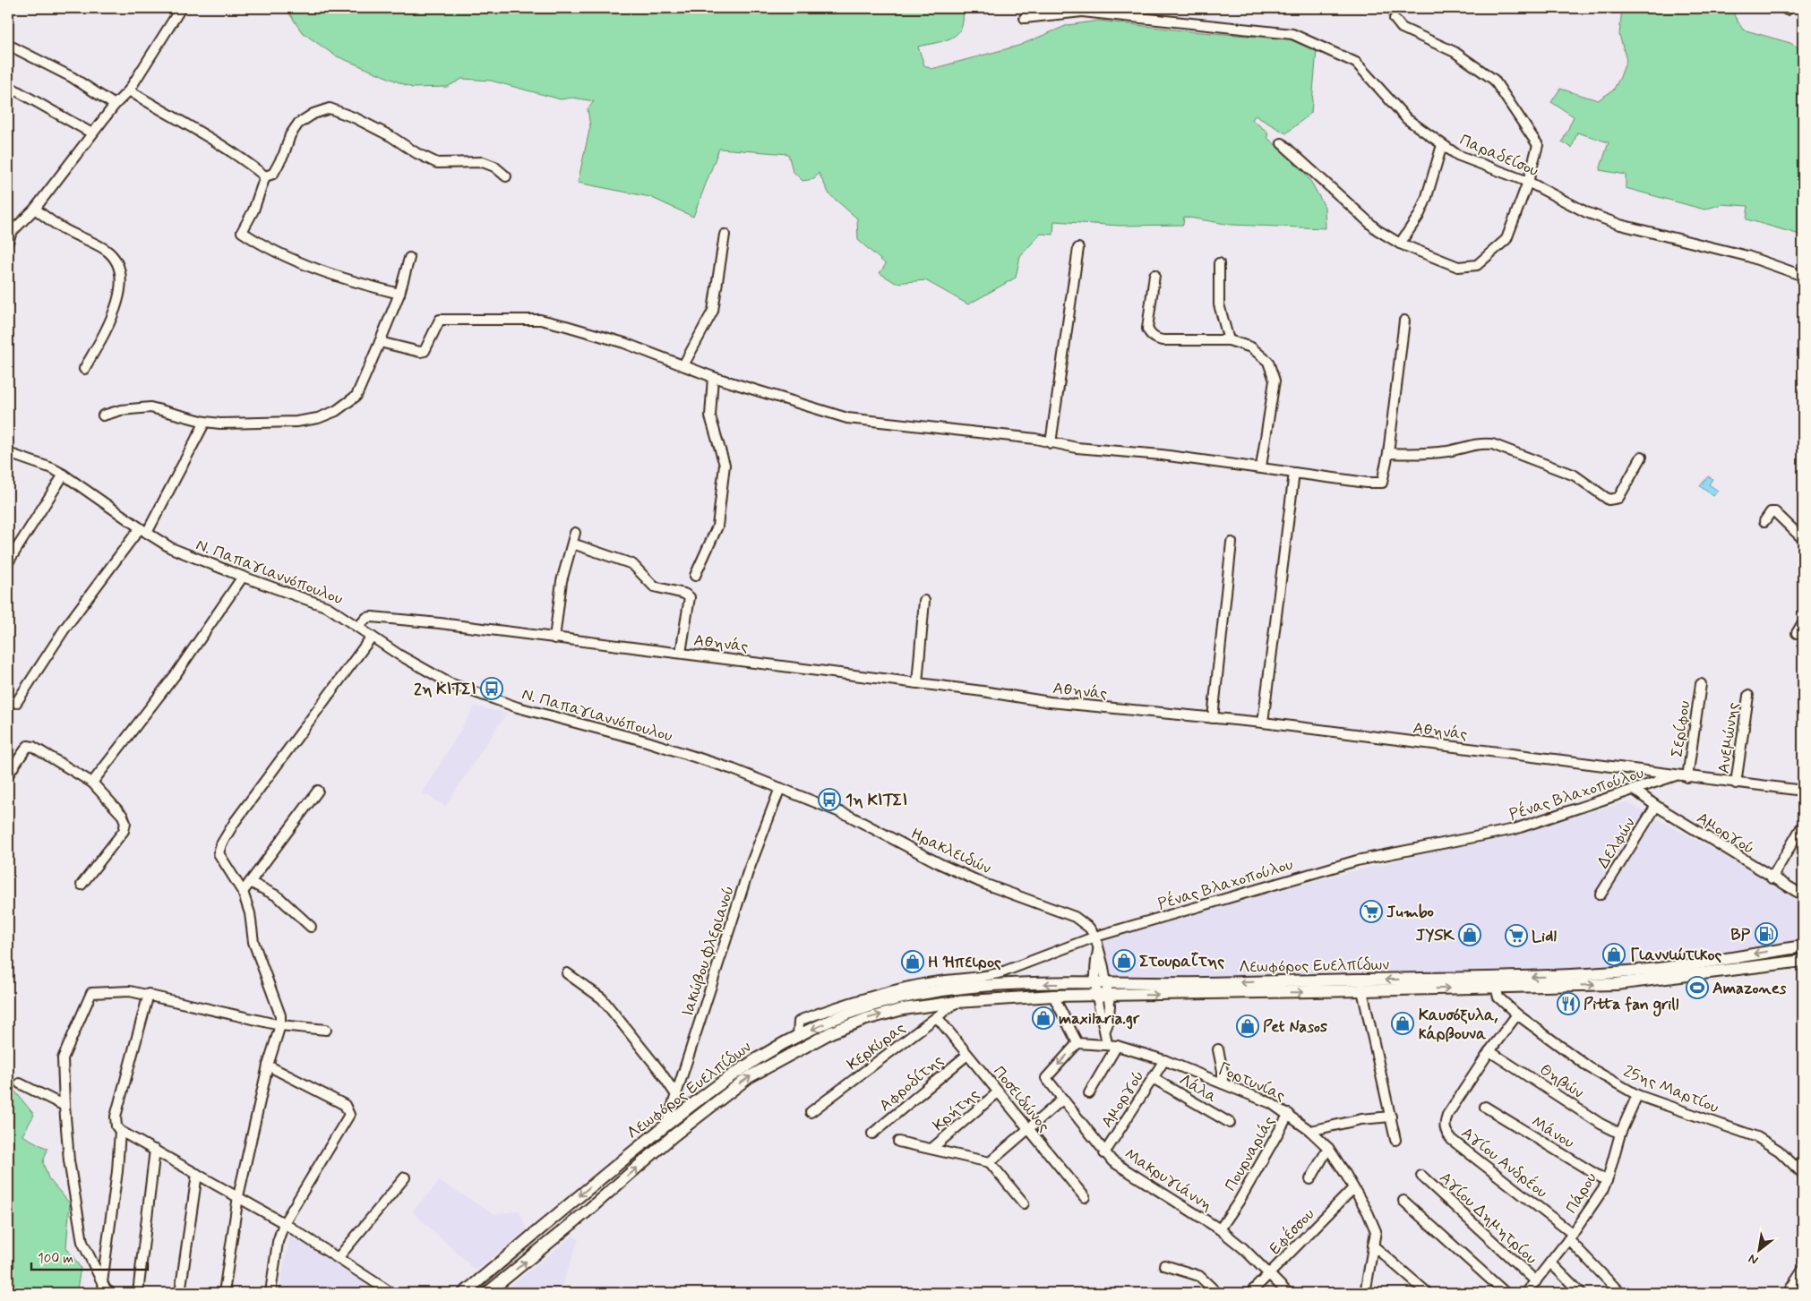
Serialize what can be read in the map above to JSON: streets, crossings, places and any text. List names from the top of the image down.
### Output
{
  "streets": {
    "main road": ["Λεωφόρος Ευελπίδων"],
    "street": [
      "Παραδείσου",
      "Ν. Παπαγιαννόπουλου",
      "Αθηνάς",
      "Σερίφου",
      "Ανεμώνης",
      "Ρένας Βλαχοπούλου",
      "Αμοργού",
      "Δελφών",
      "Ηρακλειδών",
      "Ιακώβου Φλεριανού",
      "Κερκύρας",
      "Θηβών",
      "Γορτυνίας",
      "Αφροδίτης",
      "Λάλα",
      "25ης Μαρτίου",
      "Ποσειδώνος",
      "Κρήτης",
      "Μάνου",
      "Πουρναριάς",
      "Αγίου Ανδρέου",
      "Μακρυγιάννη",
      "Πάρου",
      "Αγίου Δημητρίου",
      "Εφέσσου"
    ]
  },
  "crossings": [
    ["Ν. Παπαγιαννόπουλου", "Αθηνάς"],
    ["Ν. Παπαγιαννόπουλου", "Ηρακλειδών"],
    ["Ν. Παπαγιαννόπουλου", "Ιακώβου Φλεριανού"],
    ["Αθηνάς", "Σερίφου"],
    ["Αθηνάς", "Ανεμώνης"],
    ["Αθηνάς", "Ρένας Βλαχοπούλου"],
    ["Ρένας Βλαχοπούλου", "Αμοργού"],
    ["Ρένας Βλαχοπούλου", "Ηρακλειδών"],
    ["Ρένας Βλαχοπούλου", "Λεωφόρος Ευελπίδων"],
    ["Αμοργού", "Δελφών"],
    ["Αμοργού", "Γορτυνίας"],
    ["Αμοργού", "Λάλα"],
    ["Αμοργού", "Μακρυγιάννη"],
    ["Ηρακλειδών", "Ιακώβου Φλεριανού"],
    ["Ιακώβου Φλεριανού", "Λεωφόρος Ευελπίδων"],
    ["Λεωφόρος Ευελπίδων", "Κερκύρας"],
    ["Λεωφόρος Ευελπίδων", "25ης Μαρτίου"],
    ["Κερκύρας", "Ποσειδώνος"],
    ["Θηβών", "Αγίου Ανδρέου"],
    ["Θηβών", "Πάρου"],
    ["Γορτυνίας", "Πουρναριάς"],
    ["Γορτυνίας", "Μακρυγιάννη"],
    ["Γορτυνίας", "Εφέσσου"],
    ["Αφροδίτης", "Ποσειδώνος"],
    ["25ης Μαρτίου", "Αγίου Ανδρέου"],
    ["25ης Μαρτίου", "Πάρου"],
    ["Ποσειδώνος", "Κρήτης"],
    ["Μάνου", "Πάρου"],
    ["Πουρναριάς", "Μακρυγιάννη"],
    ["Αγίου Ανδρέου", "Πάρου"],
    ["Μακρυγιάννη", "Εφέσσου"],
    ["Πάρου", "Αγίου Δημητρίου"]
  ],
  "places": {
    "bus stop": ["2η ΚΙΤΣΙ", "1η ΚΙΤΣΙ"],
    "supermarket": ["Jumbo", "Lidl"],
    "fuel station": ["BP"],
    "shop": [
      "JYSK",
      "Γιαννιώτικος",
      "Στουραΐτης",
      "Η Ήπειρος",
      "maxilaria.gr",
      "Καυσόξυλα, κάρβουνα",
      "Pet Nasos"
    ],
    "sports": ["Amazones"],
    "restaurant": ["Pitta fan grill"]
  },
  "scale_bar": "100 m",
  "north": "bottom left"
}
